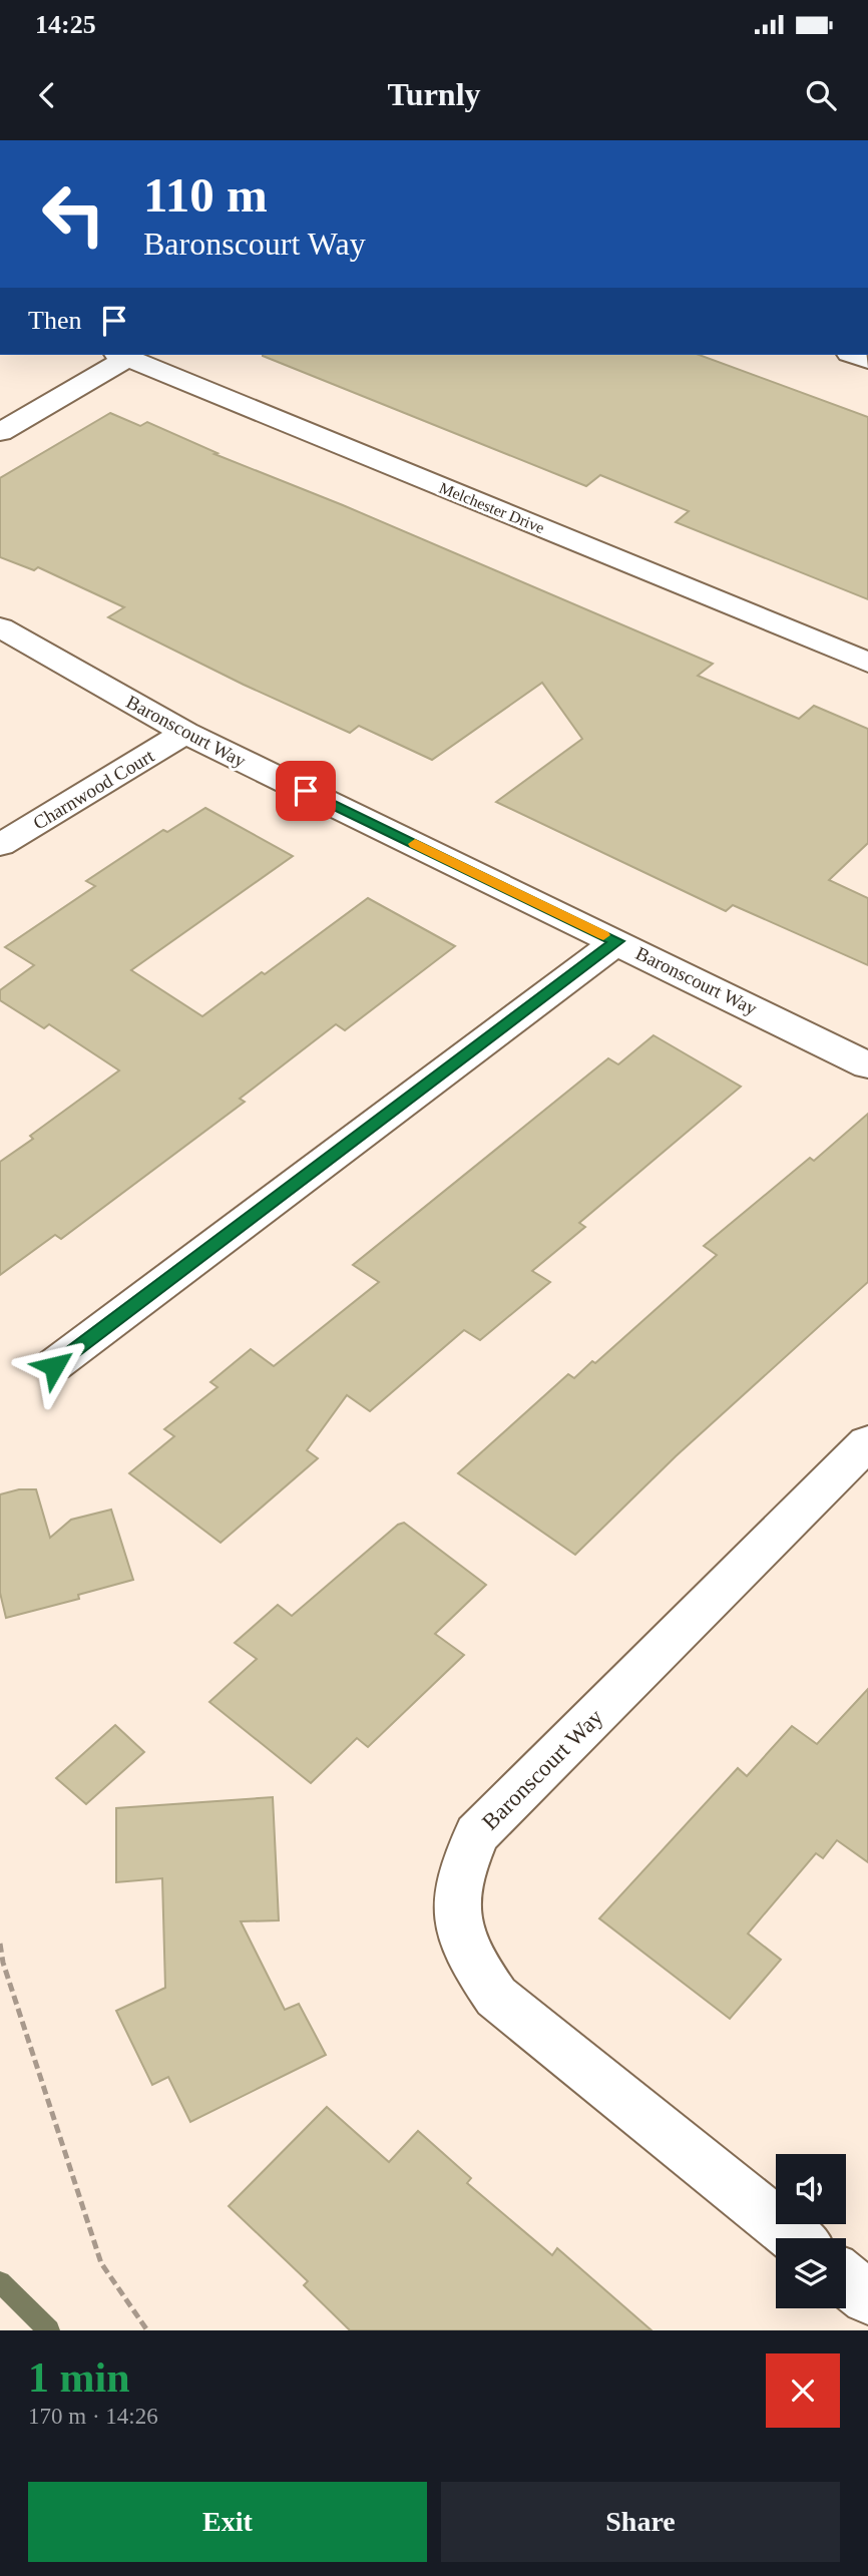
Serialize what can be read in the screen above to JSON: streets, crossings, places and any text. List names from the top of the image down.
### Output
{
  "streets": {
    "street": ["Melchester Drive", "Baronscourt Way", "Charnwood Court"]
  },
  "crossings": [
    ["Baronscourt Way", "Charnwood Court"]
  ],
  "page": {
    "status": "14:25",
    "header": "Turnly",
    "turn": ["110 m", "Baronscourt Way"],
    "then": "Then",
    "heading": ["1 min", "170 m · 14:26"],
    "buttons": ["Exit", "Share"]
  }
}
